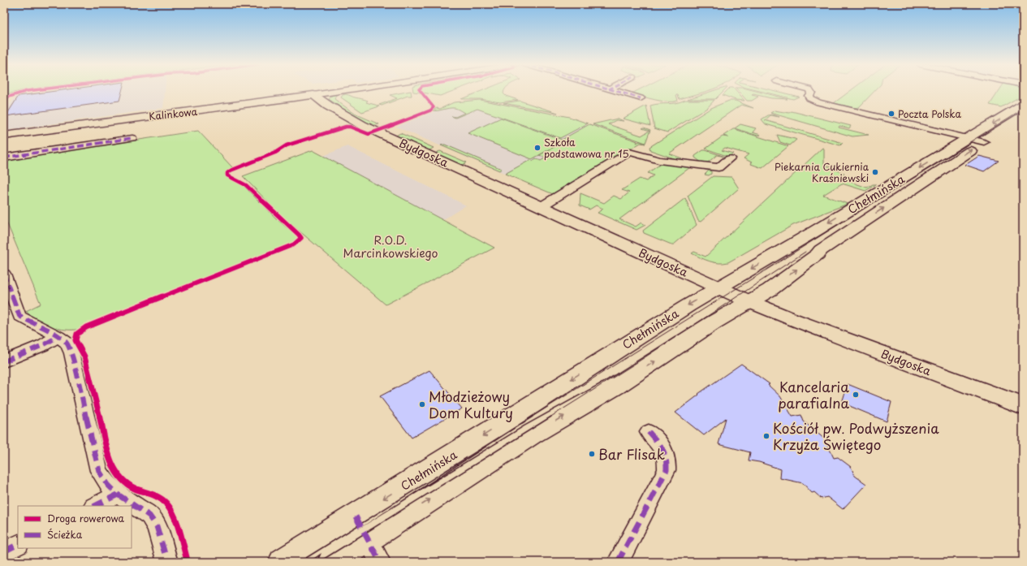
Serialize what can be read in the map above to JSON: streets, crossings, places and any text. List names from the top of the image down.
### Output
{
  "streets": {
    "main road": ["Chełmińska"],
    "street": ["Kalinkowa", "Bydgoska"]
  },
  "crossings": [
    ["Kalinkowa", "Bydgoska"],
    ["Bydgoska", "Chełmińska"]
  ],
  "parks": ["R.O.D. Marcinkowskiego"],
  "places": [
    "Poczta Polska",
    "Szkoła podstawowa nr 15",
    "Piekarnia Cukiernia Kraśniewski",
    "Kancelaria parafialna",
    "Młodzieżowy Dom Kultury",
    "Kościół pw. Podwyższenia Krzyża Świętego",
    "Bar Flisak"
  ],
  "legend": ["Droga rowerowa", "Ścieżka"]
}
